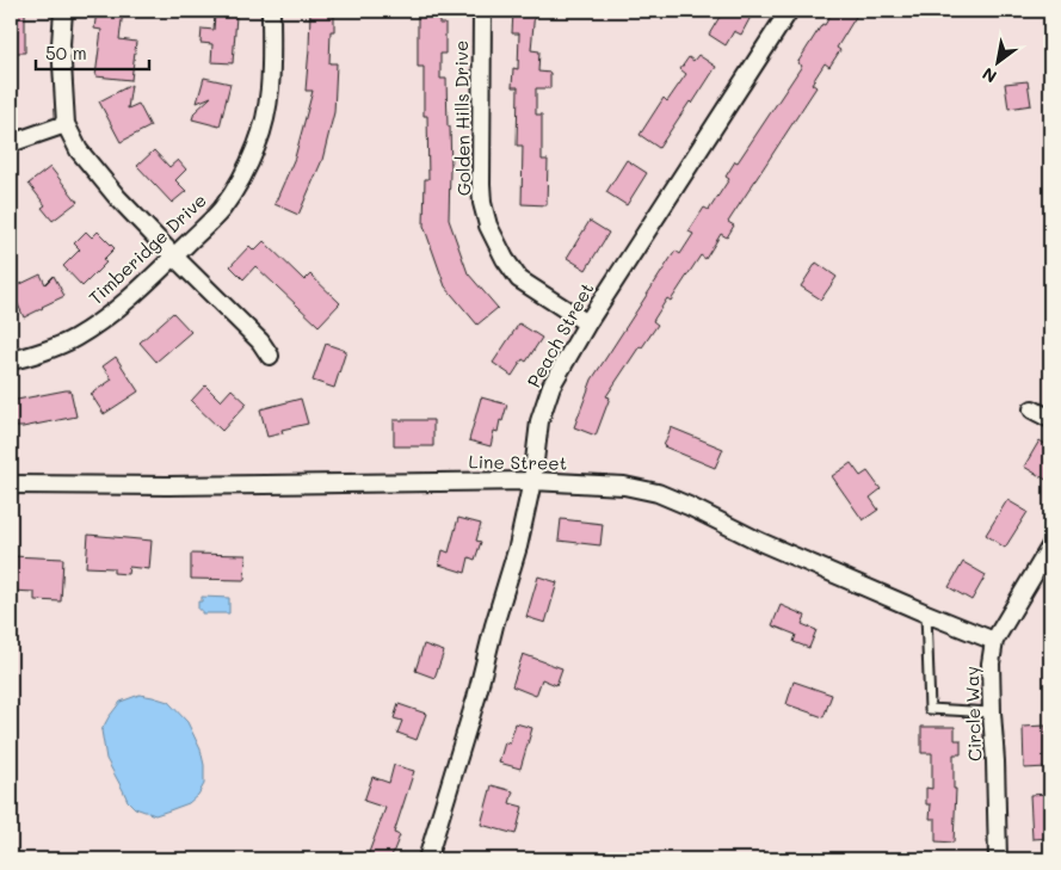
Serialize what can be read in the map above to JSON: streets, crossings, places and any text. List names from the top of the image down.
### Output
{
  "streets": {
    "street": [
      "Golden Hills Drive",
      "Timberidge Drive",
      "Peach Street",
      "Line Street",
      "Circle Way"
    ]
  },
  "crossings": [
    ["Golden Hills Drive", "Peach Street"],
    ["Peach Street", "Line Street"],
    ["Line Street", "Circle Way"]
  ],
  "scale_bar": "50 m",
  "north": "bottom left"
}
